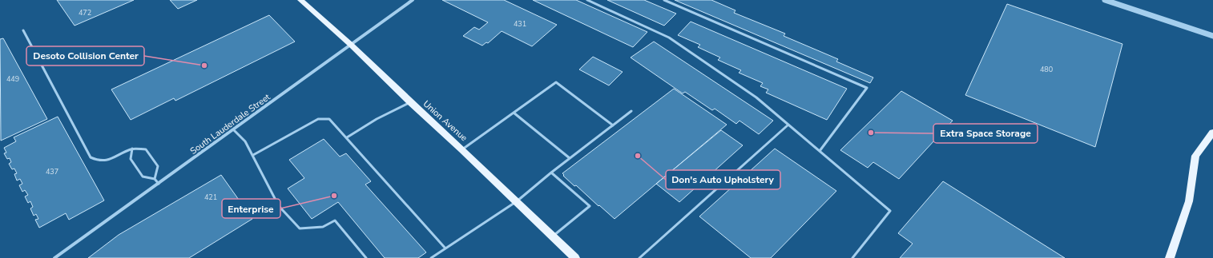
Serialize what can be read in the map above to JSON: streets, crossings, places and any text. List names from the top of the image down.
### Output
{
  "streets": {
    "main road": ["Union Avenue"],
    "street": ["South Lauderdale Street"]
  },
  "crossings": [
    ["Union Avenue", "South Lauderdale Street"]
  ],
  "places": [
    "Desoto Collision Center",
    "Extra Space Storage",
    "Don's Auto Upholstery",
    "Enterprise"
  ],
  "house_numbers": [
    "472",
    "431",
    "480",
    "449",
    "437",
    "421"
  ]
}
